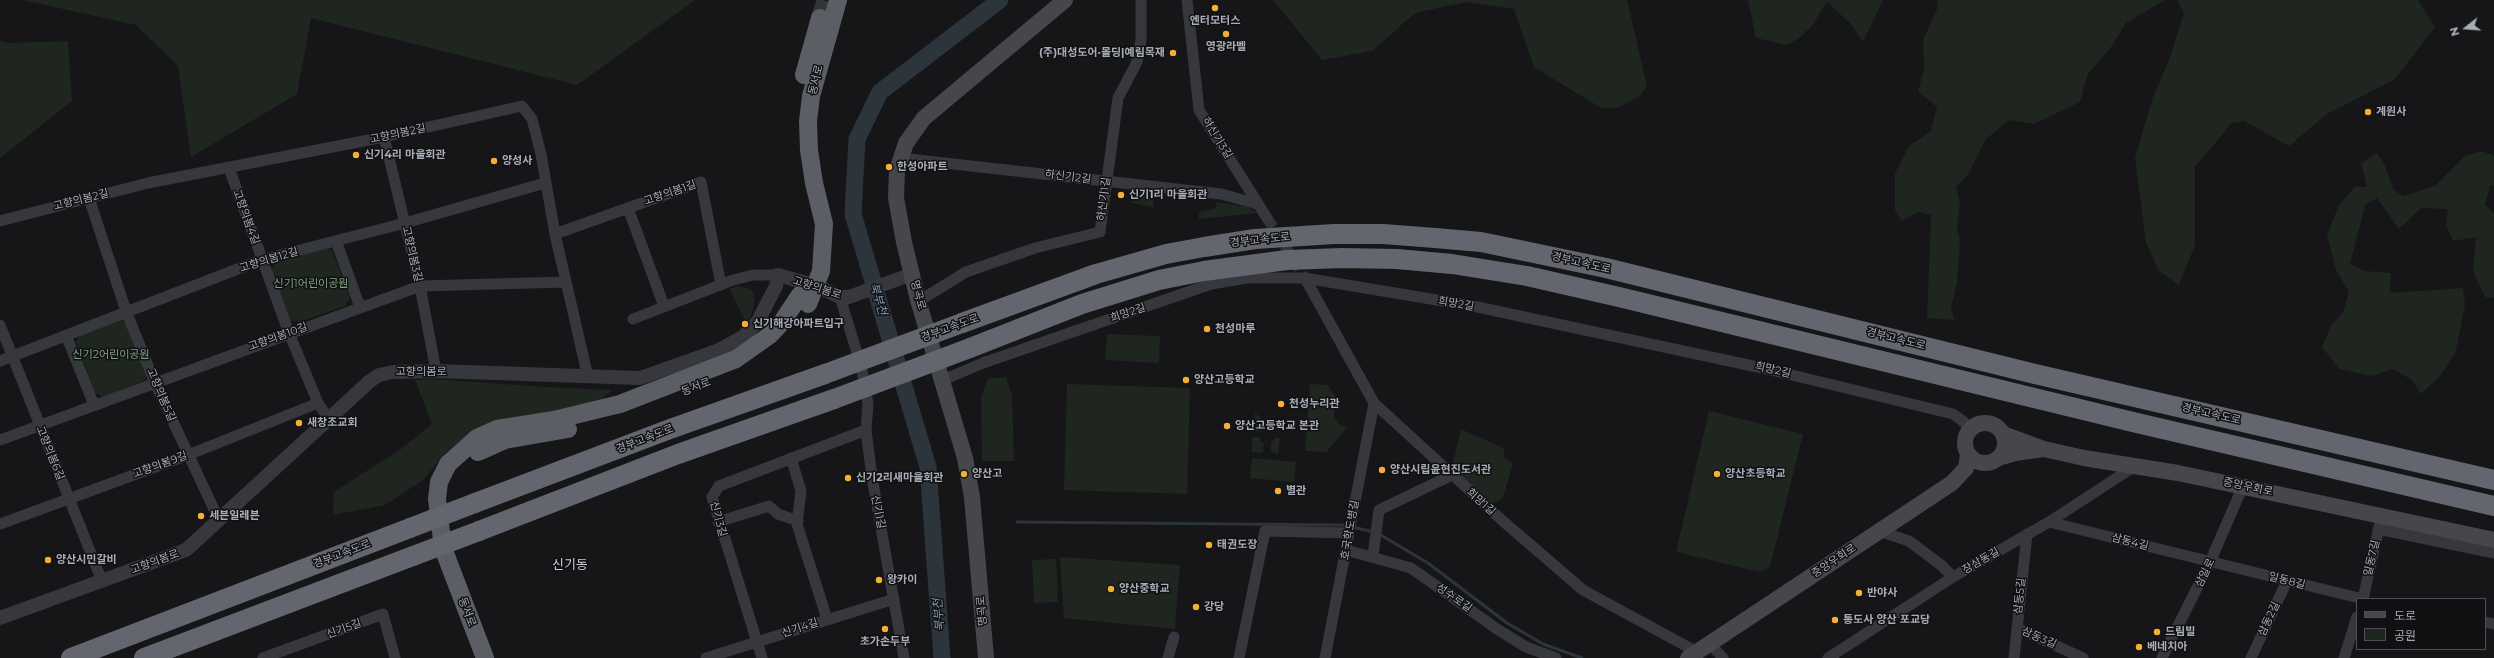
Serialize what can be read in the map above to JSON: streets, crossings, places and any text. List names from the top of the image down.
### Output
{
  "streets": {
    "highway": ["동서로", "경부고속도로"],
    "main road": ["명곡로", "중앙우회로"],
    "street": [
      "고향의봄2길",
      "하신기3길",
      "하신기2길",
      "고향의봄1길",
      "하신기1길",
      "고향의봄4길",
      "고향의봄3길",
      "고향의봄12길",
      "고향의봄로",
      "희망2길",
      "고향의봄10길",
      "고향의봄5길",
      "고향의봄6길",
      "고향의봄9길",
      "희망1길",
      "신기1길",
      "신기3길",
      "호국학도병길",
      "삼동4길",
      "일동7길",
      "장삼동길",
      "삼일로",
      "일동8길",
      "삼동5길",
      "성수로길",
      "삼동2길",
      "신기4길",
      "신기5길",
      "삼동3길"
    ]
  },
  "crossings": [
    ["고향의봄2길", "고향의봄1길"],
    ["고향의봄2길", "고향의봄4길"],
    ["고향의봄2길", "고향의봄3길"],
    ["고향의봄2길", "고향의봄12길"],
    ["고향의봄2길", "고향의봄로"],
    ["고향의봄2길", "고향의봄10길"],
    ["고향의봄2길", "고향의봄5길"],
    ["하신기3길", "하신기2길"],
    ["하신기2길", "하신기1길"],
    ["하신기2길", "명곡로"],
    ["하신기1길", "명곡로"],
    ["고향의봄4길", "고향의봄12길"],
    ["고향의봄4길", "고향의봄로"],
    ["고향의봄4길", "고향의봄10길"],
    ["고향의봄4길", "고향의봄9길"],
    ["고향의봄3길", "고향의봄12길"],
    ["고향의봄3길", "고향의봄로"],
    ["고향의봄3길", "고향의봄10길"],
    ["고향의봄12길", "고향의봄5길"],
    ["고향의봄12길", "고향의봄6길"],
    ["고향의봄로", "고향의봄5길"],
    ["고향의봄로", "고향의봄6길"],
    ["고향의봄로", "신기1길"],
    ["명곡로", "희망2길"],
    ["희망2길", "중앙우회로"],
    ["희망2길", "희망1길"],
    ["고향의봄10길", "고향의봄5길"],
    ["고향의봄10길", "고향의봄6길"],
    ["고향의봄5길", "고향의봄9길"],
    ["고향의봄6길", "고향의봄9길"],
    ["중앙우회로", "희망1길"],
    ["중앙우회로", "일동7길"],
    ["중앙우회로", "장삼동길"],
    ["중앙우회로", "삼일로"],
    ["희망1길", "호국학도병길"],
    ["신기1길", "신기3길"],
    ["신기1길", "신기4길"],
    ["신기3길", "신기4길"],
    ["호국학도병길", "성수로길"],
    ["삼동4길", "장삼동길"],
    ["삼동4길", "삼일로"],
    ["삼동4길", "일동8길"],
    ["장삼동길", "삼동5길"],
    ["삼일로", "일동8길"],
    ["일동8길", "삼동2길"],
    ["삼동5길", "삼동3길"]
  ],
  "districts": ["신기동"],
  "water": ["북부천"],
  "parks": ["신기1어린이공원", "신기2어린이공원"],
  "places": [
    "엔터모터스",
    "영광라벨",
    "(주)대성도어·몰딩|예림목재",
    "계원사",
    "신기4리 마을회관",
    "양성사",
    "한성아파트",
    "신기1리 마을회관",
    "신기해강아파트입구",
    "천성마루",
    "양산고등학교",
    "천성누리관",
    "새창조교회",
    "양산고등학교 본관",
    "양산시립윤현진도서관",
    "양산고",
    "양산초등학교",
    "신기2리새마을회관",
    "별관",
    "세븐일레븐",
    "태권도장",
    "양산시민갈비",
    "왕카이",
    "양산중학교",
    "반야사",
    "강당",
    "통도사 양산 포교당",
    "초가손두부",
    "드림빌",
    "베네치아"
  ],
  "legend": ["도로", "공원"],
  "north": "left"
}
